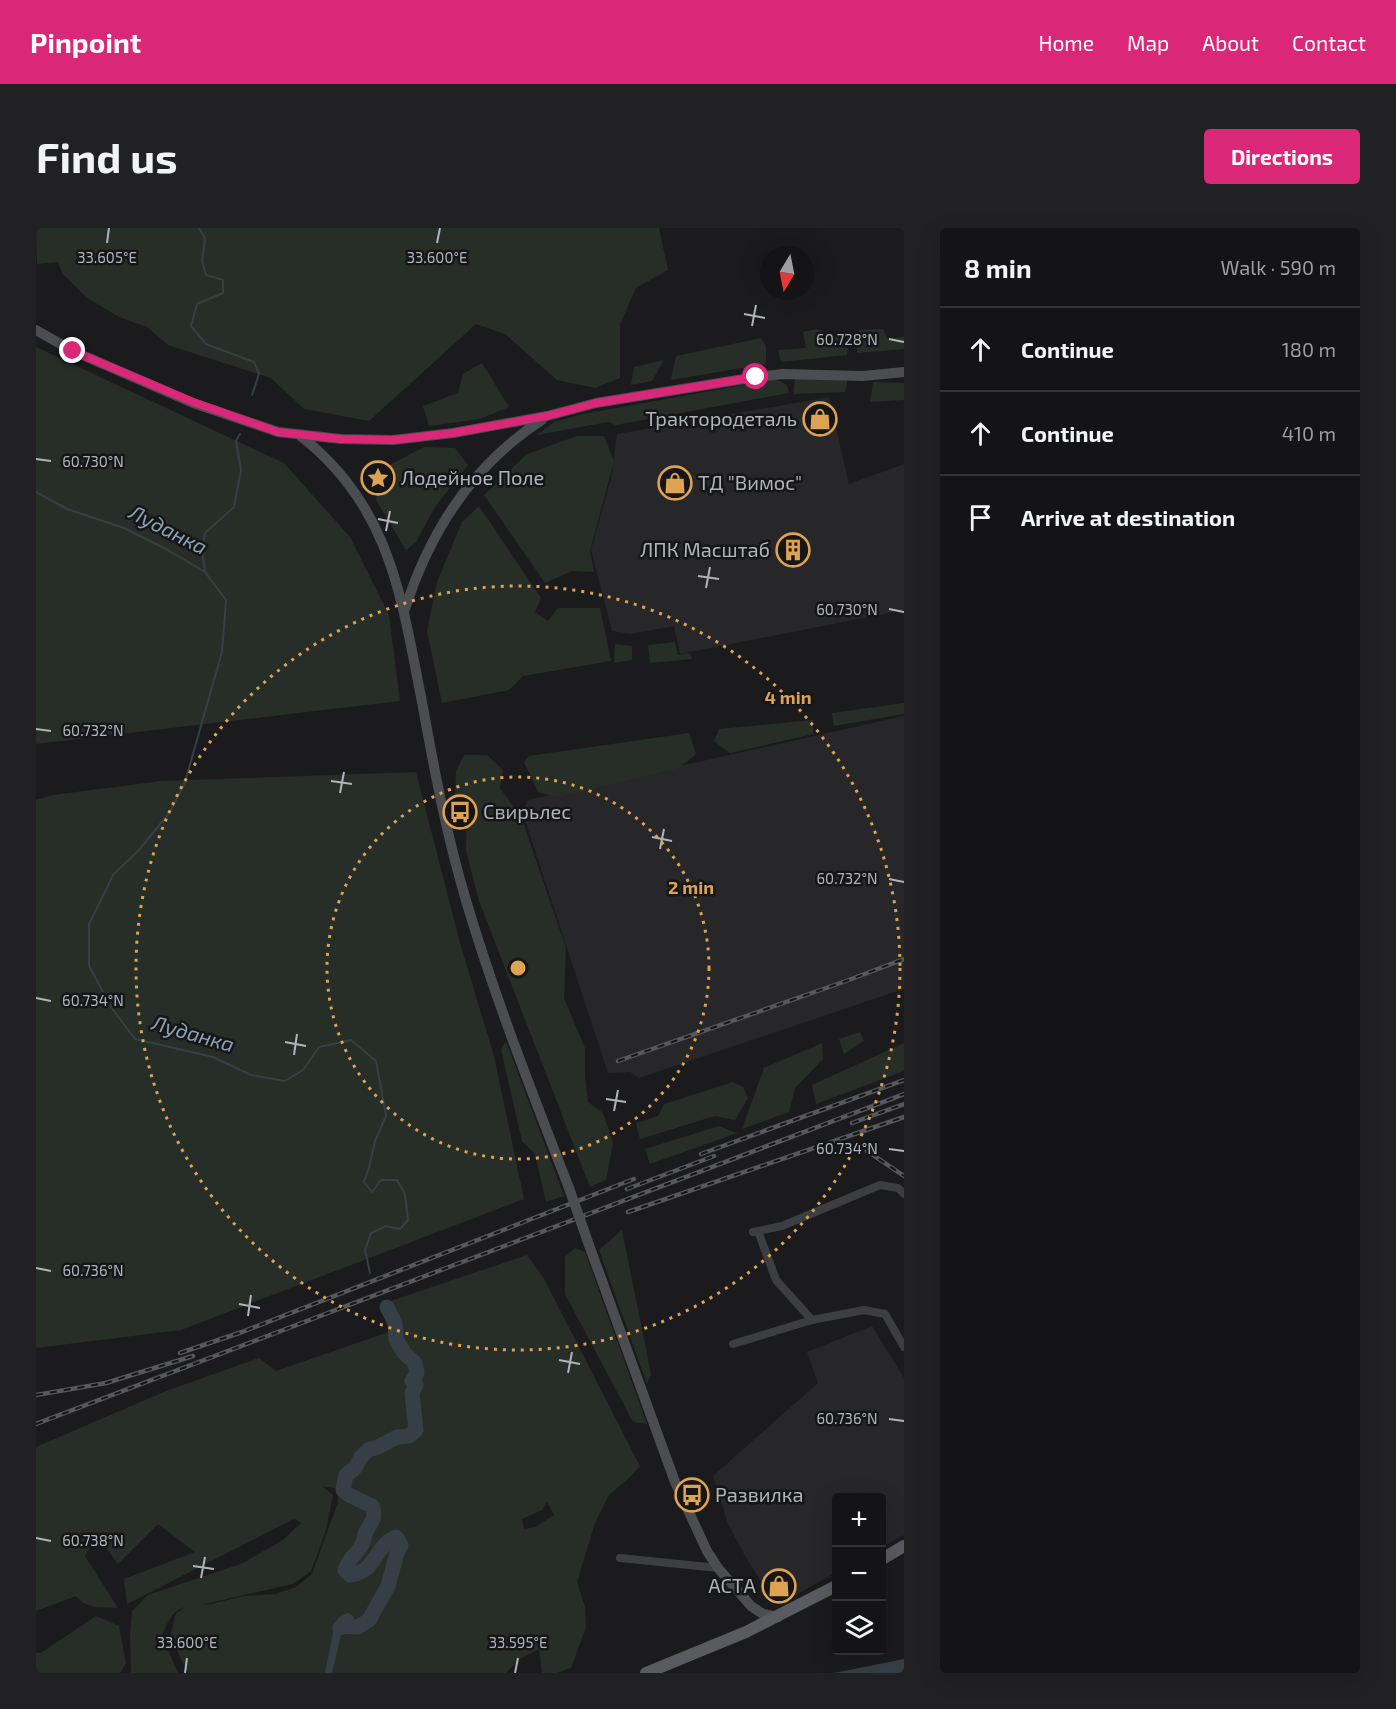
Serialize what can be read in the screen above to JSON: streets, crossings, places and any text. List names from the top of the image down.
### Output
{
  "water": ["Луданка"],
  "places": {
    "shop": ["Трактородеталь", "ТД \"Вимос\"", "АСТА"],
    "place": ["Лодейное Поле"],
    "building": ["ЛПК Масштаб"],
    "bus stop": ["Свирьлес", "Развилка"]
  },
  "north": "bottom",
  "page": {
    "header": "Pinpoint",
    "nav": [
      "Home",
      "Map",
      "About",
      "Contact"
    ],
    "buttons": "Directions",
    "title": "Find us",
    "heading": ["8 min", "Walk · 590 m"],
    "list": [
      ["Continue", "180 m"],
      ["Continue", "410 m"],
      "Arrive at destination"
    ],
    "map_buttons": ["+", "−"]
  },
  "coordinates": [
    "33.605°E",
    "33.600°E",
    "60.728°N",
    "60.730°N",
    "60.732°N",
    "60.734°N",
    "60.736°N",
    "60.738°N",
    "33.595°E"
  ],
  "rings": ["4 min", "2 min"]
}
